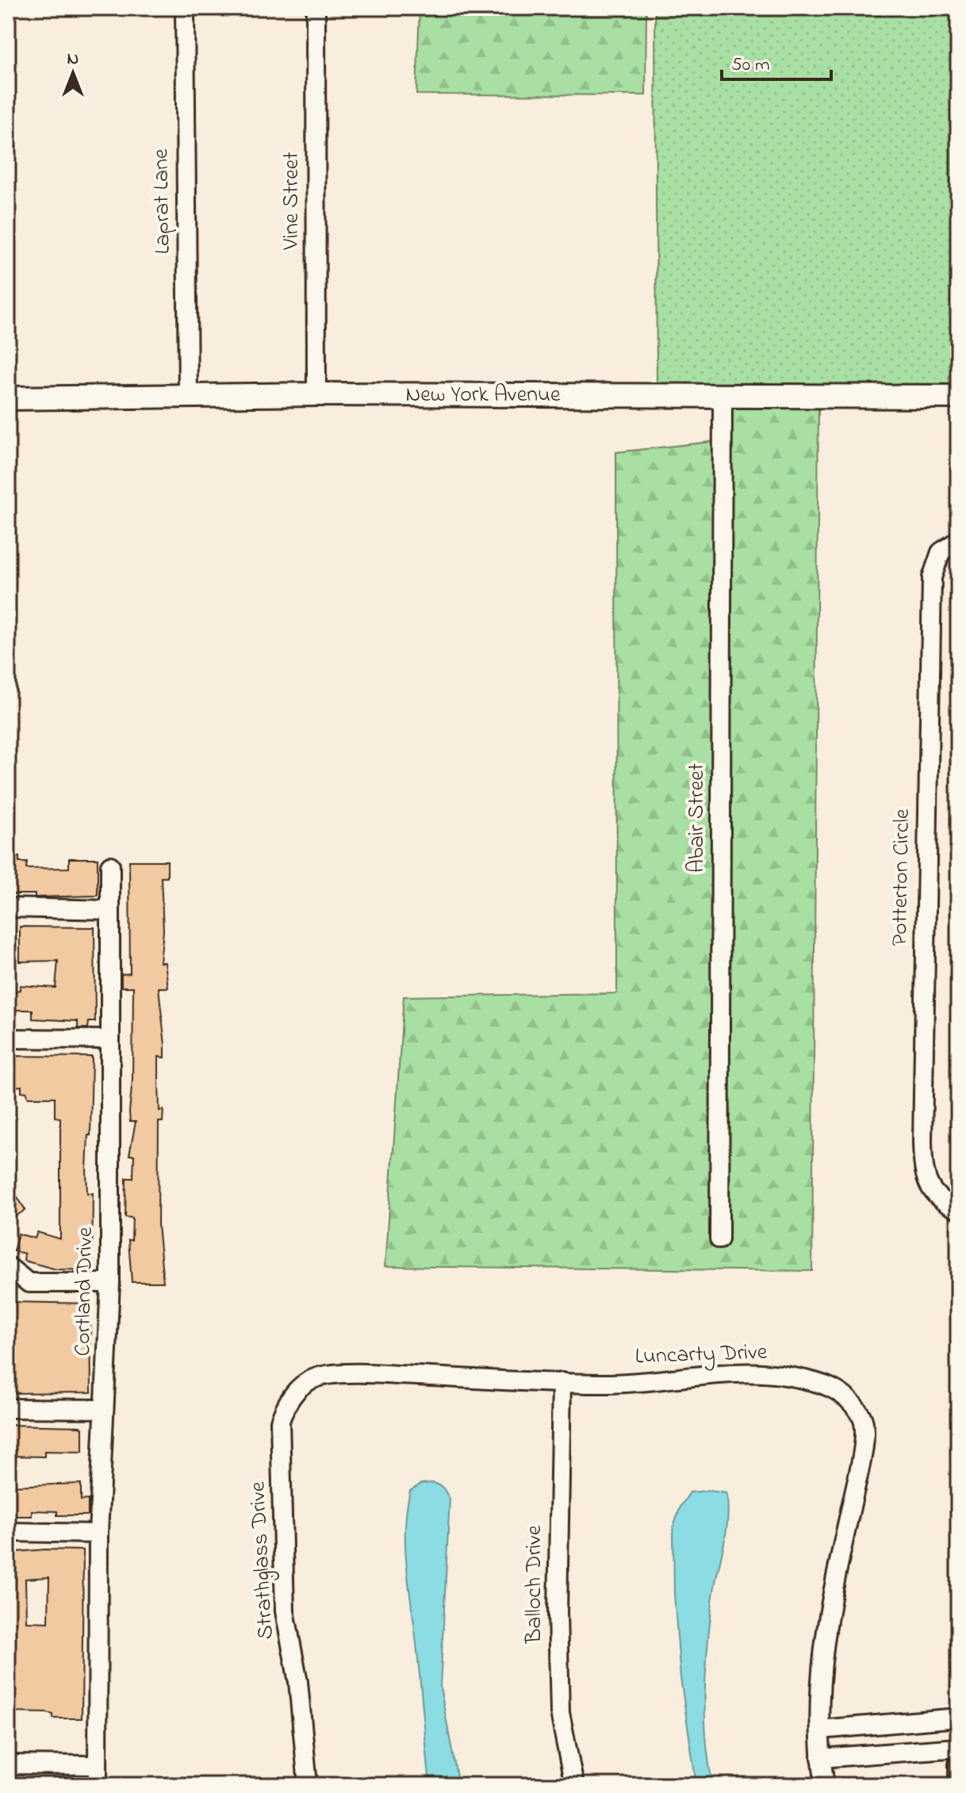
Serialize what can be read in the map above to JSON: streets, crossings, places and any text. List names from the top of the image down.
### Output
{
  "streets": {
    "street": [
      "Vine Street",
      "Laprat Lane",
      "New York Avenue",
      "Abair Street",
      "Potterton Circle",
      "Cortland Drive",
      "Luncarty Drive",
      "Strathglass Drive",
      "Balloch Drive"
    ]
  },
  "crossings": [
    ["Vine Street", "New York Avenue"],
    ["Laprat Lane", "New York Avenue"],
    ["New York Avenue", "Abair Street"],
    ["Luncarty Drive", "Strathglass Drive"],
    ["Luncarty Drive", "Balloch Drive"]
  ],
  "scale_bar": "50 m",
  "north": "top"
}
